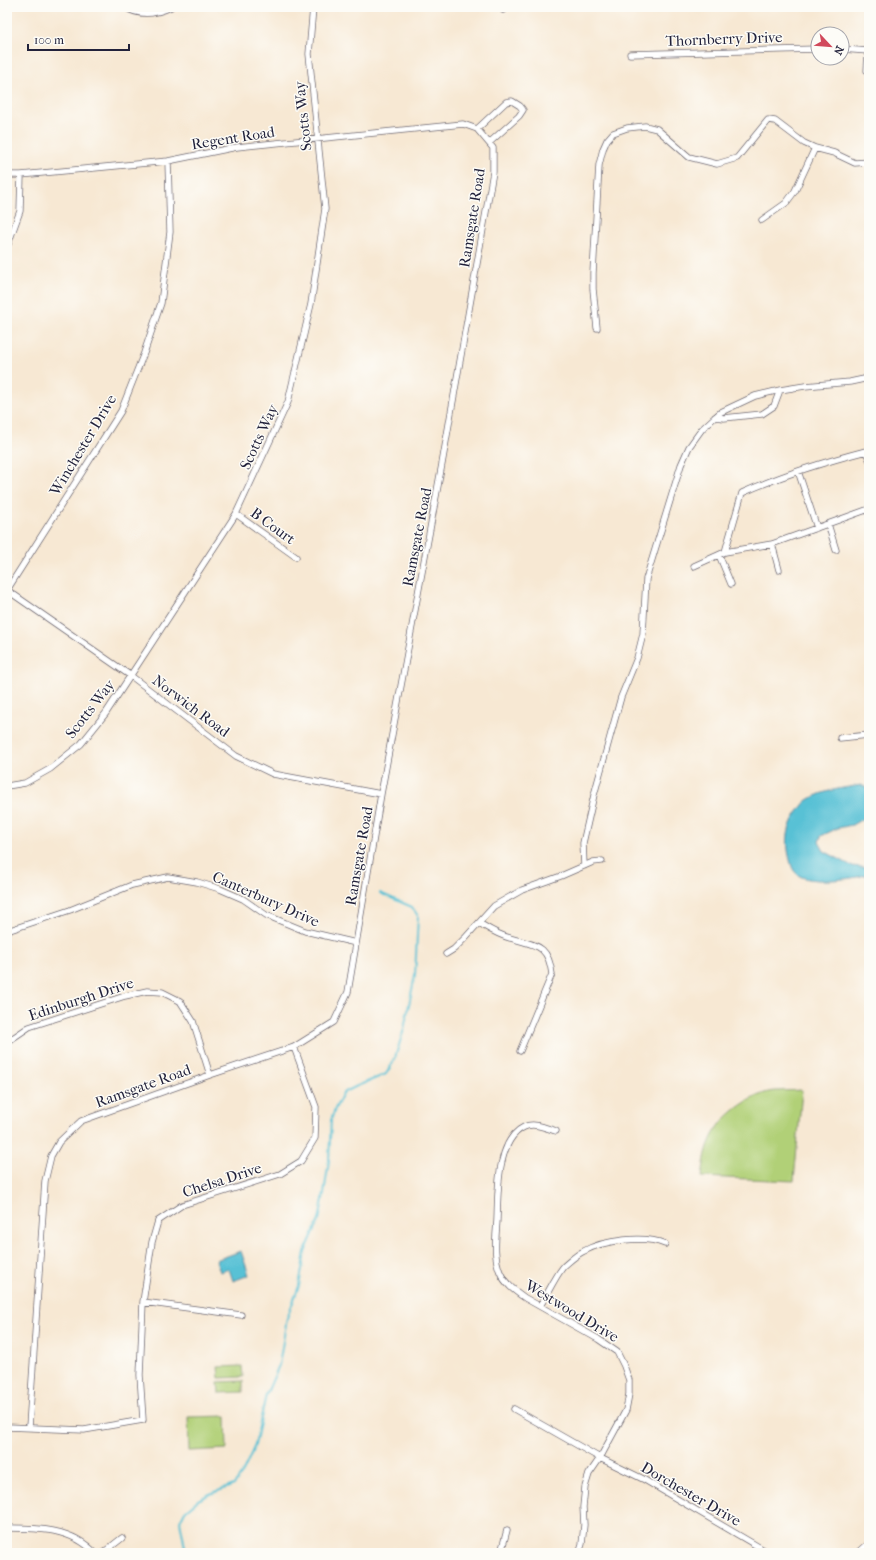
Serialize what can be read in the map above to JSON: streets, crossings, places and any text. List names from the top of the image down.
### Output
{
  "streets": {
    "street": [
      "Thornberry Drive",
      "Scotts Way",
      "Regent Road",
      "Ramsgate Road",
      "Winchester Drive",
      "B Court",
      "Norwich Road",
      "Canterbury Drive",
      "Edinburgh Drive",
      "Chelsa Drive",
      "Westwood Drive",
      "Dorchester Drive"
    ]
  },
  "crossings": [
    ["Scotts Way", "Regent Road"],
    ["Scotts Way", "B Court"],
    ["Scotts Way", "Norwich Road"],
    ["Regent Road", "Winchester Drive"],
    ["Ramsgate Road", "Norwich Road"],
    ["Ramsgate Road", "Canterbury Drive"],
    ["Ramsgate Road", "Edinburgh Drive"],
    ["Ramsgate Road", "Chelsa Drive"],
    ["Winchester Drive", "Norwich Road"],
    ["Westwood Drive", "Dorchester Drive"]
  ],
  "scale_bar": "100 m",
  "north": "bottom right"
}
